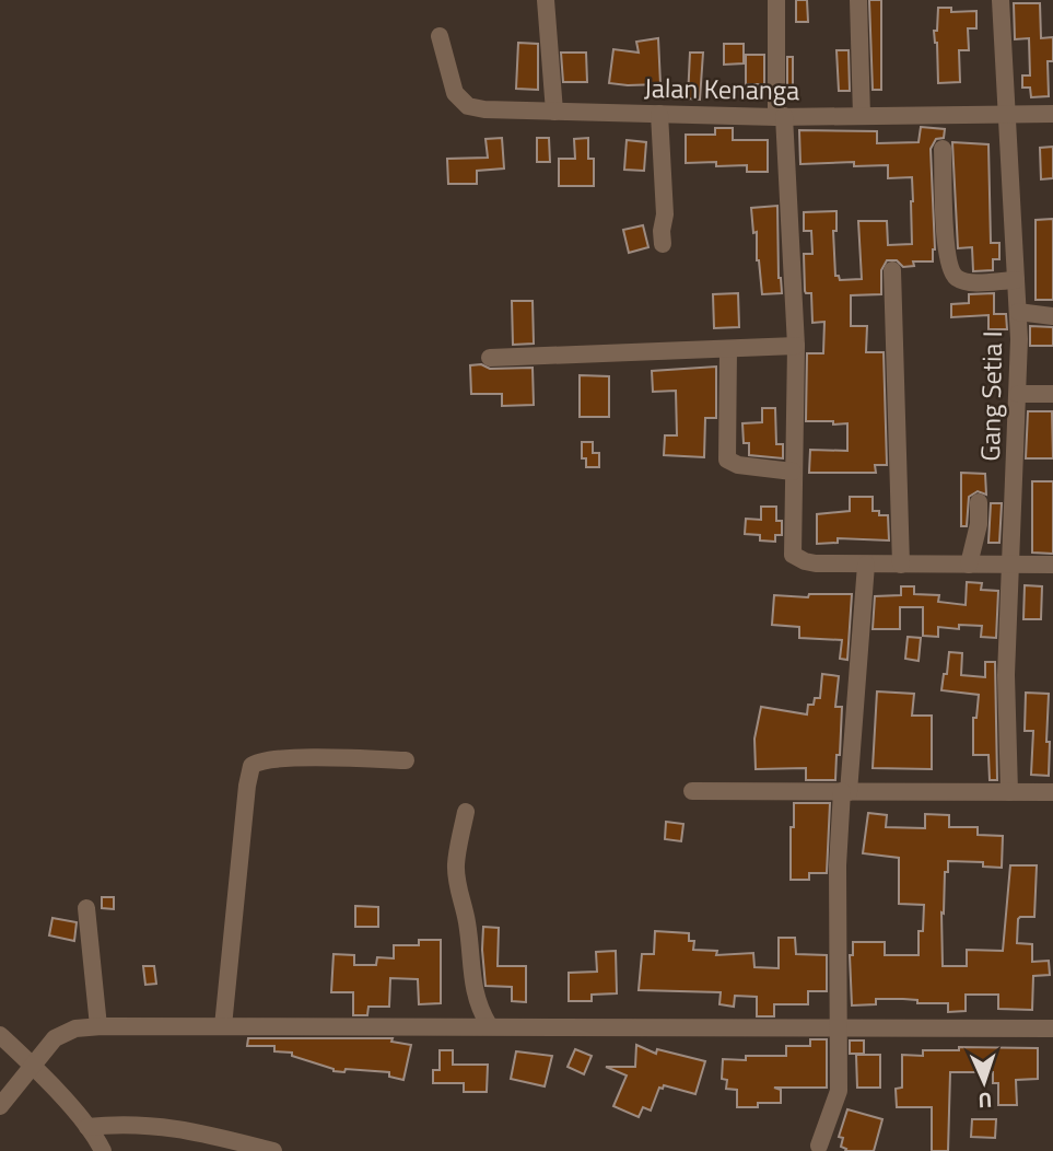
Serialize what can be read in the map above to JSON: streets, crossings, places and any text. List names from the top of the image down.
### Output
{
  "streets": {
    "street": ["Jalan Kenanga", "Gang Setia I"]
  },
  "crossings": [
    ["Jalan Kenanga", "Gang Setia I"]
  ],
  "north": "bottom"
}
